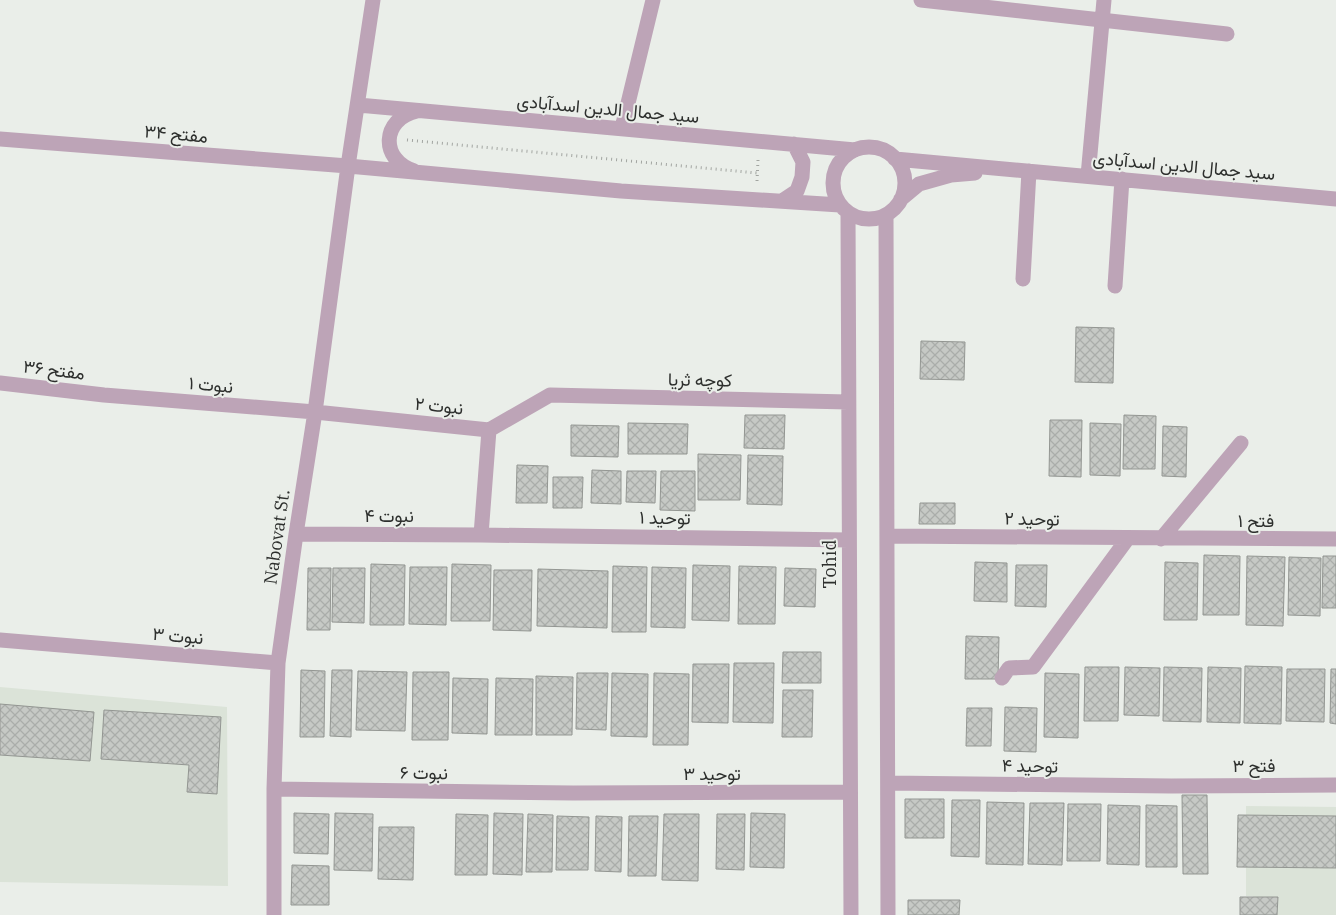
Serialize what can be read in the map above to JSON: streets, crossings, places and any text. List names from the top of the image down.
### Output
{
  "streets": {
    "street": [
      "سید جمال الدین اسدآبادی",
      "مفتح ۳۴",
      "مفتح ۳۶",
      "کوچه ثریا",
      "نبوت ۱",
      "نبوت ۲",
      "نبوت ۴",
      "توحید ۱",
      "توحید ۲",
      "فتح ۱",
      "Nabovat St.",
      "Tohid",
      "نبوت ۳",
      "توحید ۴",
      "فتح ۳",
      "نبوت ۶",
      "توحید ۳"
    ]
  },
  "crossings": [
    ["سید جمال الدین اسدآبادی", "Nabovat St."],
    ["سید جمال الدین اسدآبادی", "Tohid"],
    ["مفتح ۳۴", "Nabovat St."],
    ["مفتح ۳۶", "نبوت ۱"],
    ["کوچه ثریا", "نبوت ۲"],
    ["کوچه ثریا", "Tohid"],
    ["نبوت ۱", "نبوت ۲"],
    ["نبوت ۱", "Nabovat St."],
    ["نبوت ۲", "Nabovat St."],
    ["نبوت ۴", "توحید ۱"],
    ["نبوت ۴", "Nabovat St."],
    ["توحید ۱", "Tohid"],
    ["توحید ۲", "فتح ۱"],
    ["Nabovat St.", "نبوت ۳"],
    ["Nabovat St.", "نبوت ۶"],
    ["Tohid", "توحید ۳"],
    ["توحید ۴", "فتح ۳"],
    ["نبوت ۶", "توحید ۳"]
  ]
}
